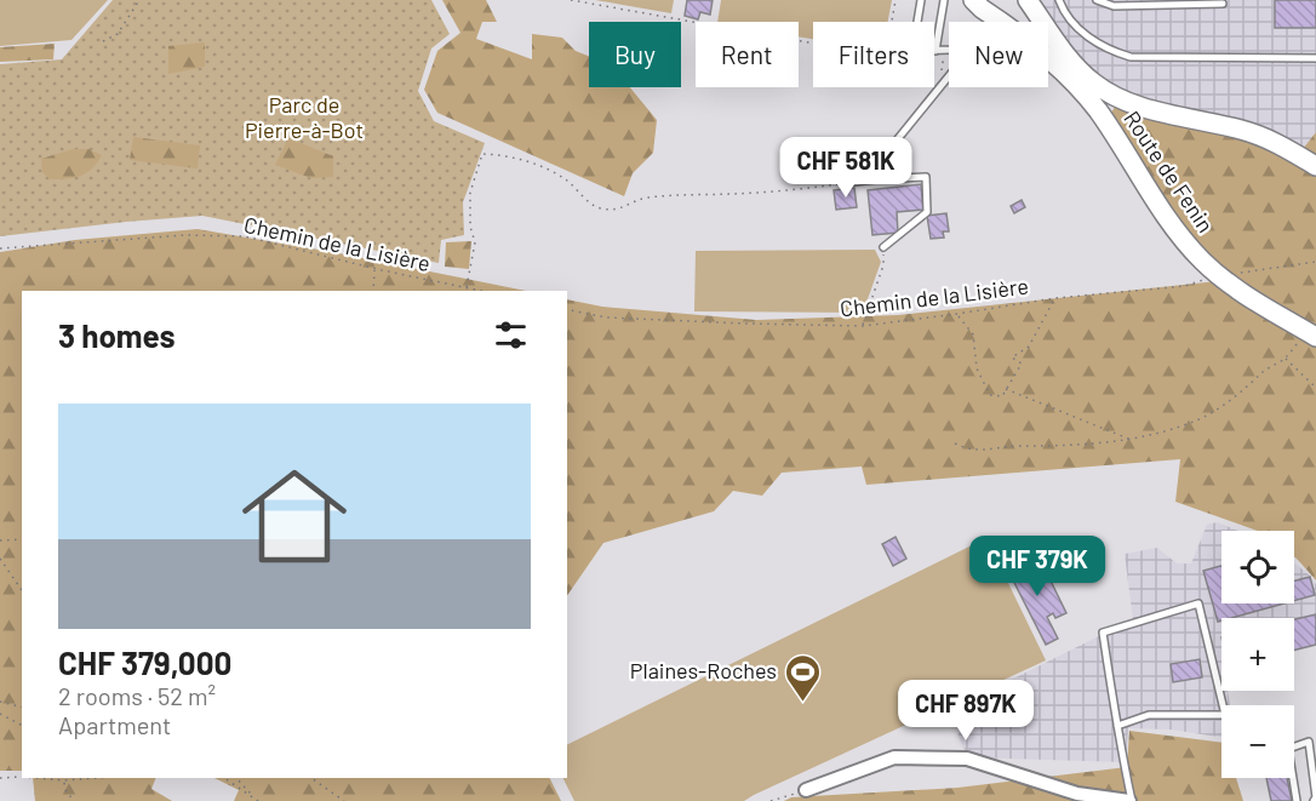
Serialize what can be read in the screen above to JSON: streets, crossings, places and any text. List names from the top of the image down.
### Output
{
  "streets": {
    "street": ["Route de Fenin"],
    "path": ["Chemin de la Lisière"]
  },
  "crossings": [
    ["Route de Fenin", "Chemin de la Lisière"]
  ],
  "parks": ["Parc de Pierre-à-Bot"],
  "places": {
    "sports": ["Plaines-Roches"]
  },
  "page": {
    "chip": [
      "Buy",
      "Rent",
      "Filters",
      "New"
    ],
    "price": ["CHF 581K", "CHF 379K", "CHF 897K"],
    "heading": "3 homes",
    "list": [
      {
        "name": "CHF 379,000",
        "note": "2 rooms · 52 m² · Apartment"
      }
    ],
    "map_buttons": ["+", "−"]
  }
}
